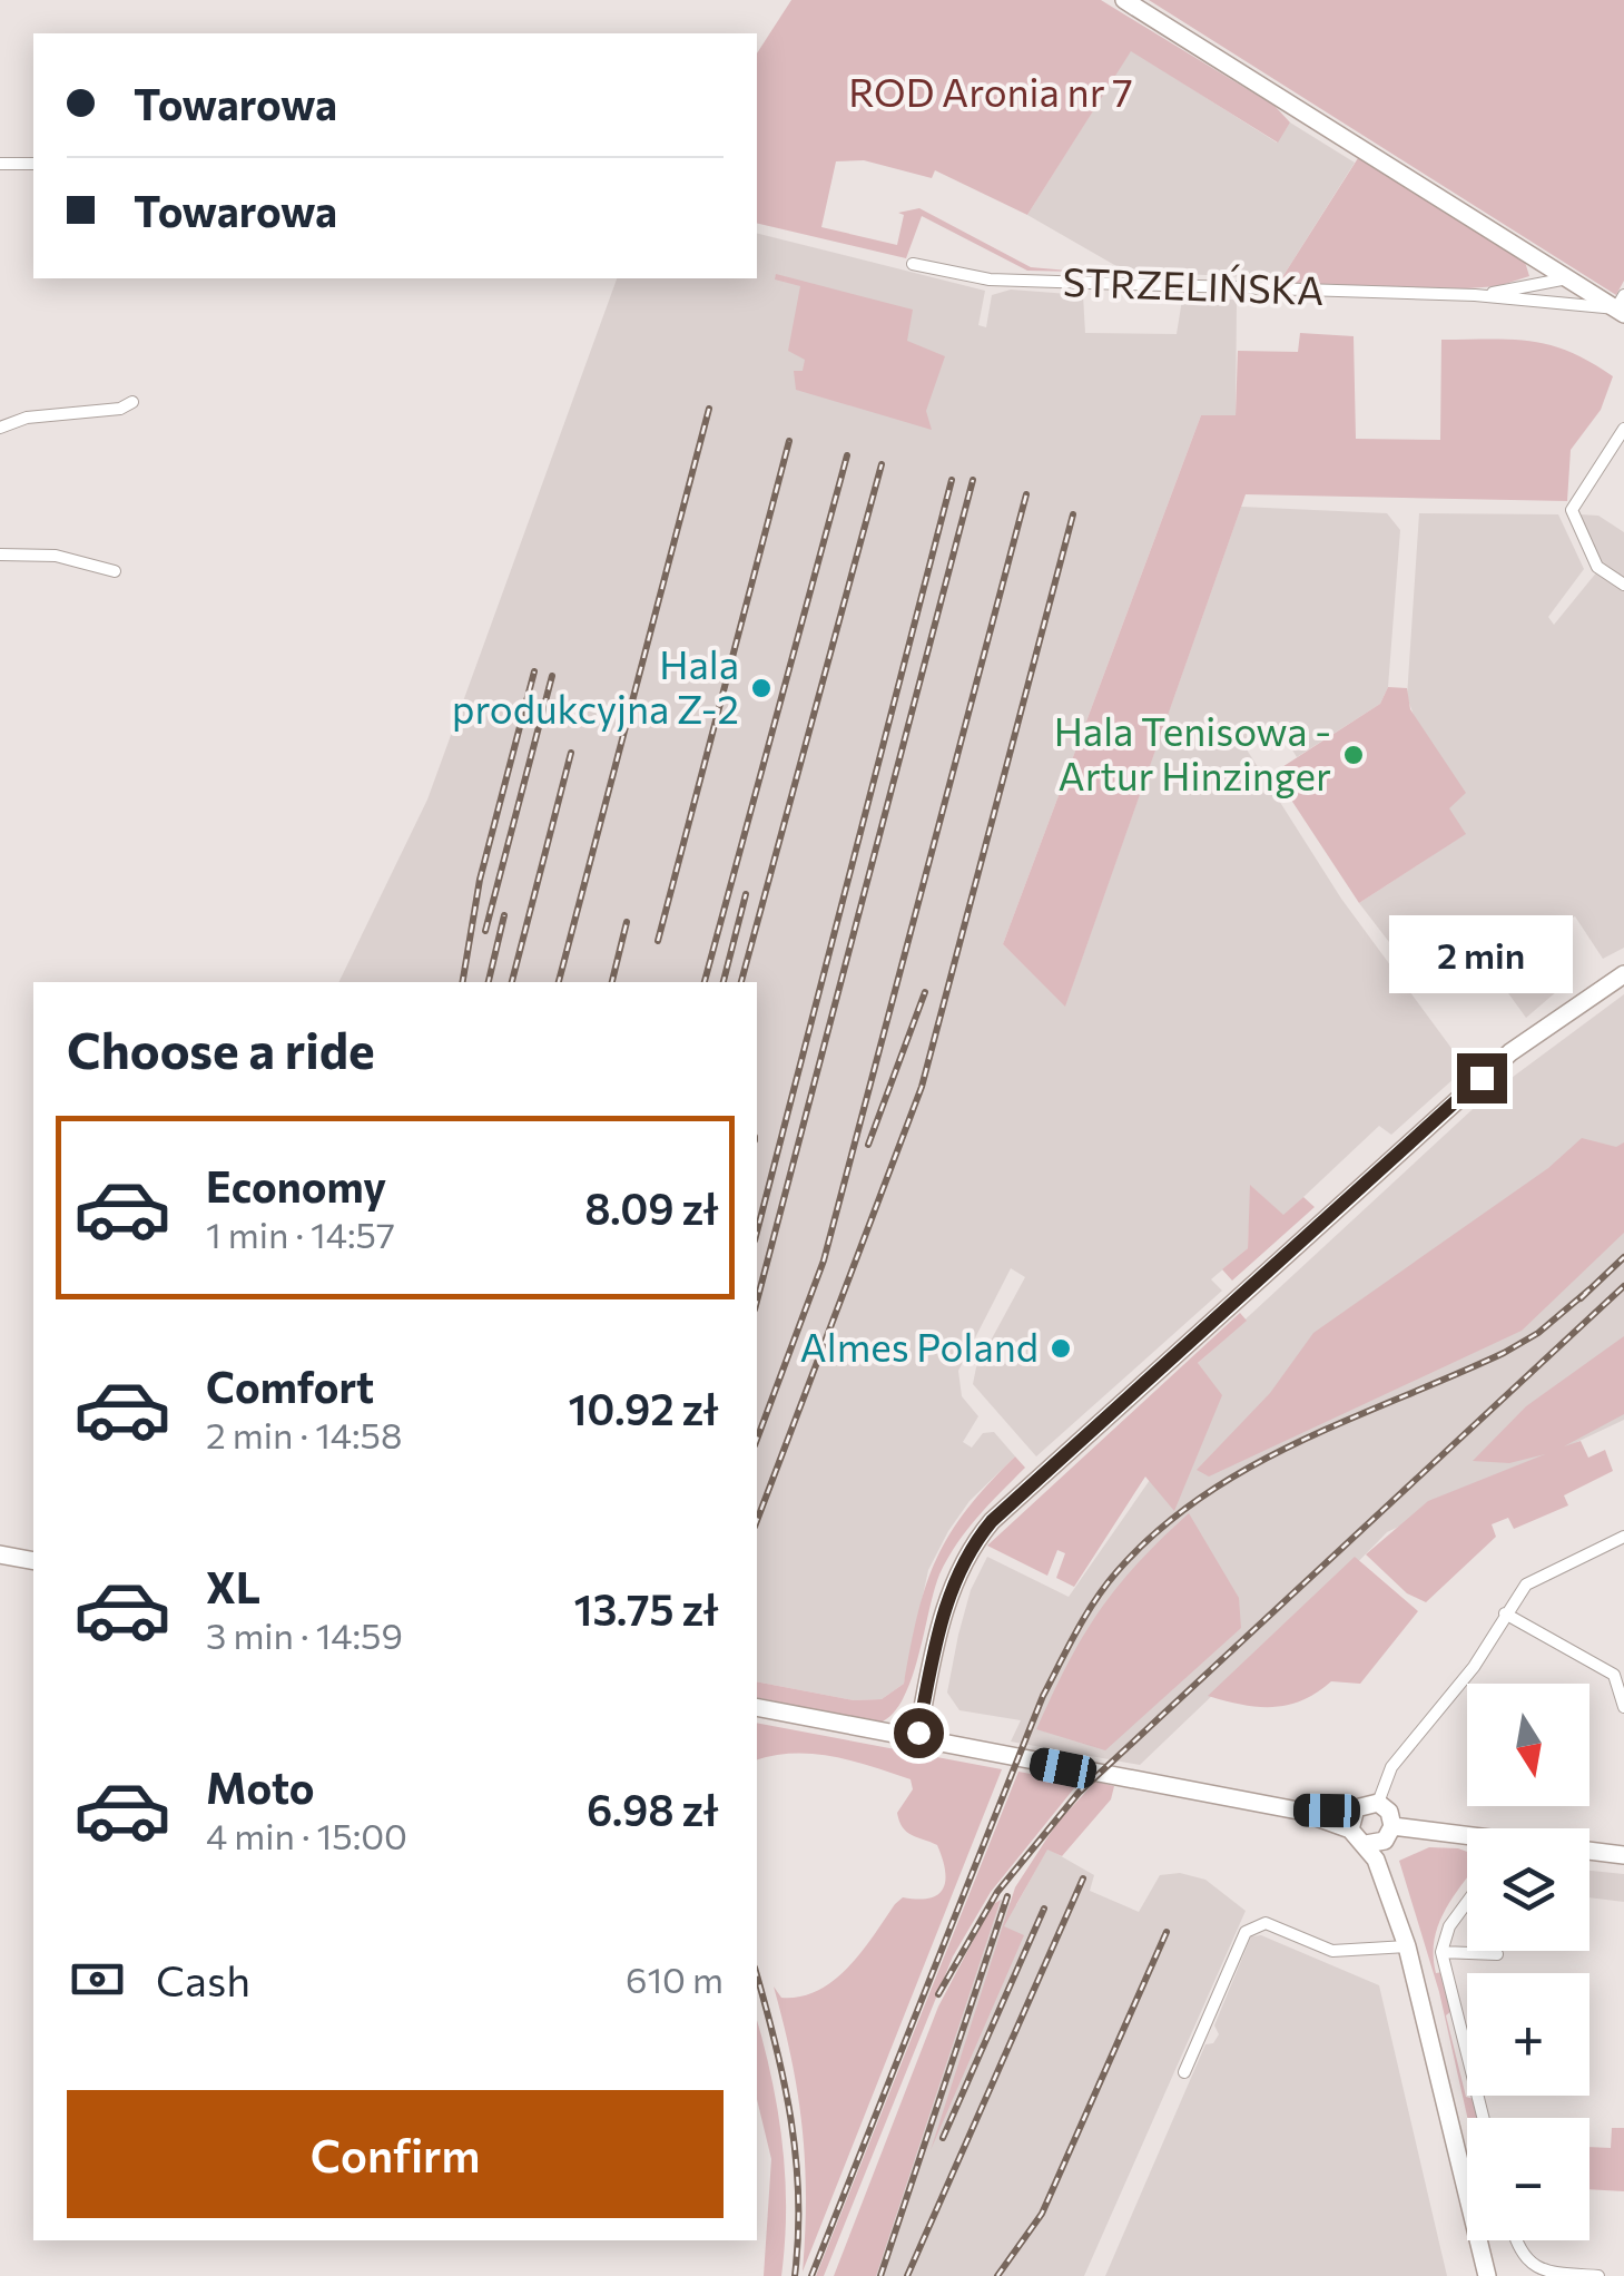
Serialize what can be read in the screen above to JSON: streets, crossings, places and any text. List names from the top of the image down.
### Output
{
  "streets": {
    "street": ["STRZELIŃSKA"]
  },
  "parks": ["ROD Aronia nr 7"],
  "places": ["Hala produkcyjna Z-2", "Hala Tenisowa - Artur Hinzinger", "Almes Poland"],
  "north": "bottom",
  "page": {
    "banner": ["Towarowa", "Towarowa"],
    "bubble": "2 min",
    "heading": "Choose a ride",
    "list": [
      {
        "name": "Economy",
        "note": "1 min · 14:57",
        "value": "8.09 zł"
      },
      {
        "name": "Comfort",
        "note": "2 min · 14:58",
        "value": "10.92 zł"
      },
      {
        "name": "XL",
        "note": "3 min · 14:59",
        "value": "13.75 zł"
      },
      {
        "name": "Moto",
        "note": "4 min · 15:00",
        "value": "6.98 zł"
      }
    ],
    "map_buttons": ["+", "−"],
    "pay": ["Cash", "610 m"],
    "buttons": "Confirm"
  }
}
